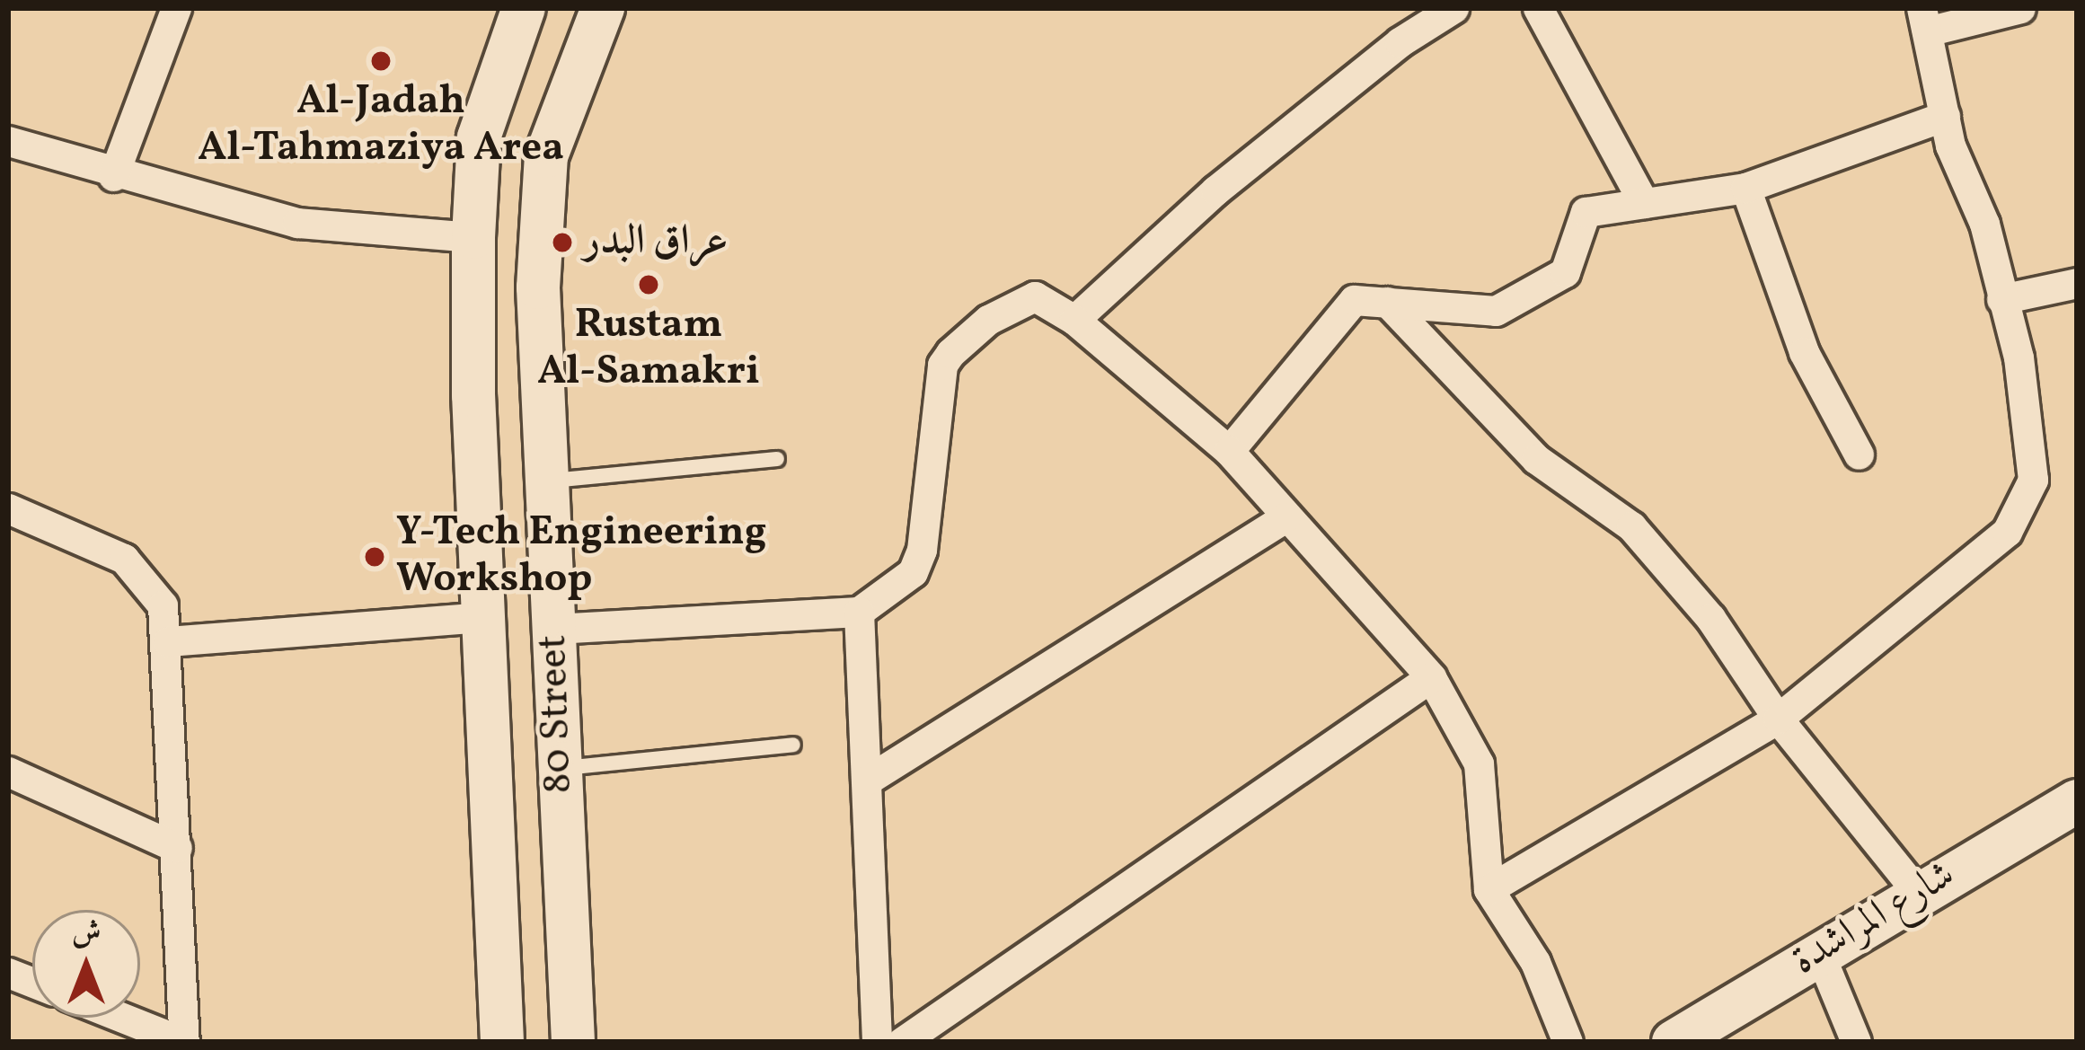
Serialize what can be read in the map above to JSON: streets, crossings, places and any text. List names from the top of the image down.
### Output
{
  "streets": {
    "main road": ["80 Street", "شارع المراشدة"]
  },
  "places": [
    "Al-Jadah Al-Tahmaziya Area",
    "عراق البدر",
    "Rustam Al-Samakri",
    "Y-Tech Engineering Workshop"
  ],
  "north": "top"
}
